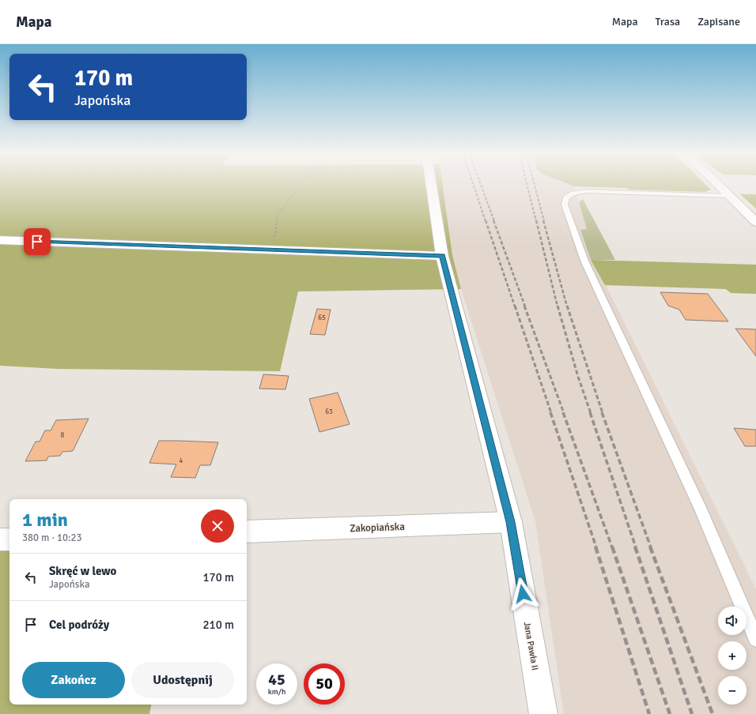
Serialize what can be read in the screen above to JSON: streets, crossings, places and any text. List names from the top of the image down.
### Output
{
  "streets": {
    "street": ["Zakopiańska", "Jana Pawła II"]
  },
  "crossings": [
    ["Zakopiańska", "Jana Pawła II"]
  ],
  "house_numbers": [
    "65",
    "63",
    "8",
    "4"
  ],
  "page": {
    "header": "Mapa",
    "nav": ["Mapa", "Trasa", "Zapisane"],
    "turn": ["170 m", "Japońska"],
    "heading": ["1 min", "380 m · 10:23"],
    "list": [
      {
        "name": "Skręć w lewo",
        "note": "Japońska",
        "value": "170 m"
      },
      {
        "name": "Cel podróży",
        "value": "210 m"
      }
    ],
    "map_buttons": ["+", "−"],
    "buttons": ["Zakończ", "Udostępnij"],
    "speed": "45 km/h",
    "limit": "50"
  }
}
